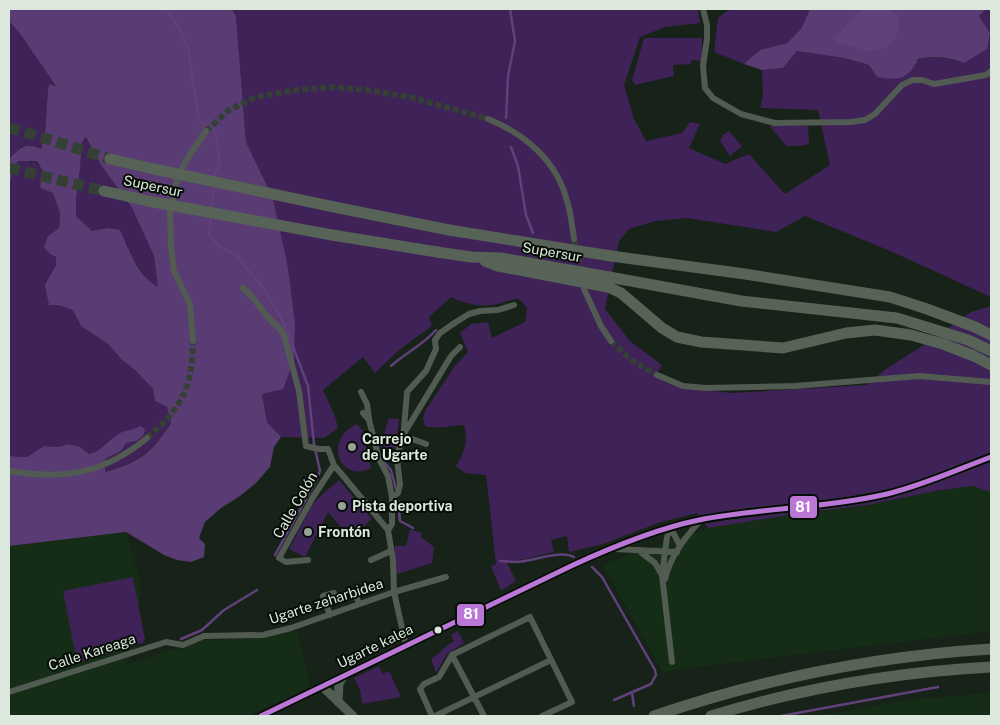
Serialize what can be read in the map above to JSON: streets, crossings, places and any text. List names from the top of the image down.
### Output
{
  "streets": {
    "highway": ["Supersur"],
    "street": [
      "Calle Colón",
      "Ugarte zeharbidea",
      "Ugarte kalea",
      "Calle Kareaga"
    ]
  },
  "crossings": [
    ["Ugarte zeharbidea", "Calle Kareaga"]
  ],
  "places": ["Carrejo de Ugarte", "Pista deportiva", "Frontón"],
  "lines": ["transit line 81"]
}
